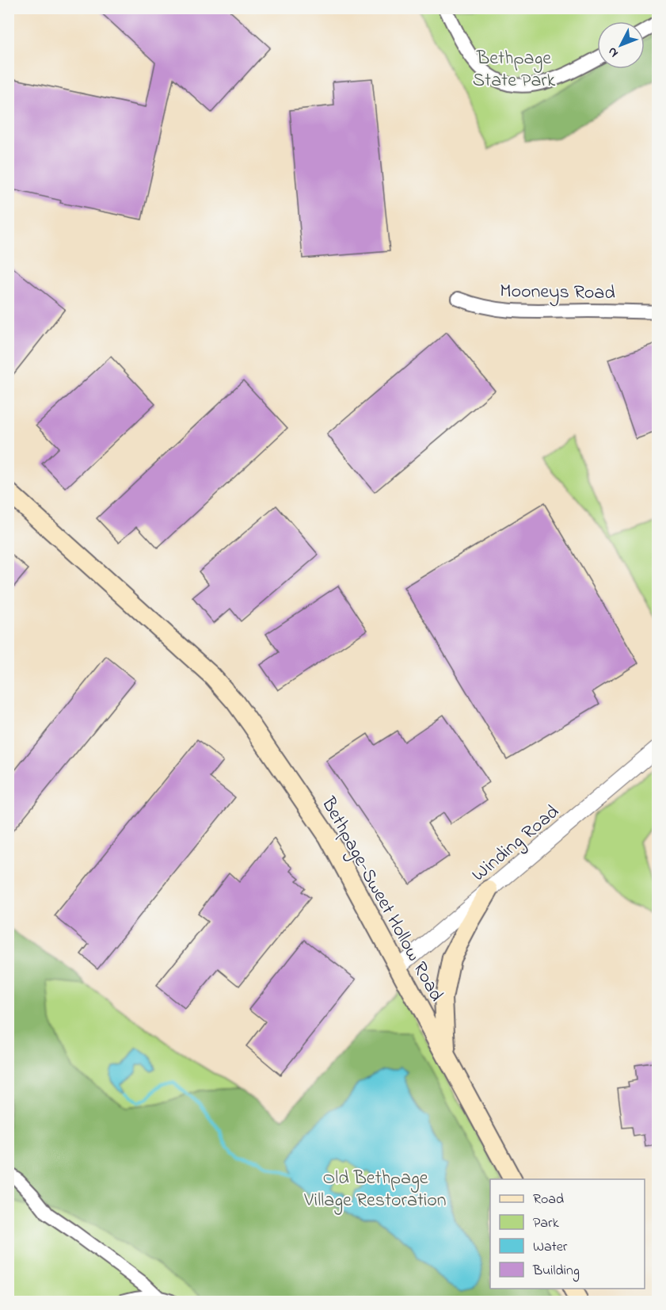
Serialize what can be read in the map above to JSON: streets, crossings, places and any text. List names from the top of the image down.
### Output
{
  "streets": {
    "main road": ["Bethpage-Sweet Hollow Road"],
    "street": ["Mooneys Road", "Winding Road"]
  },
  "crossings": [
    ["Winding Road", "Bethpage-Sweet Hollow Road"]
  ],
  "parks": ["Bethpage State Park", "Old Bethpage Village Restoration"],
  "legend": [
    "Road",
    "Park",
    "Water",
    "Building"
  ],
  "north": "bottom left"
}
